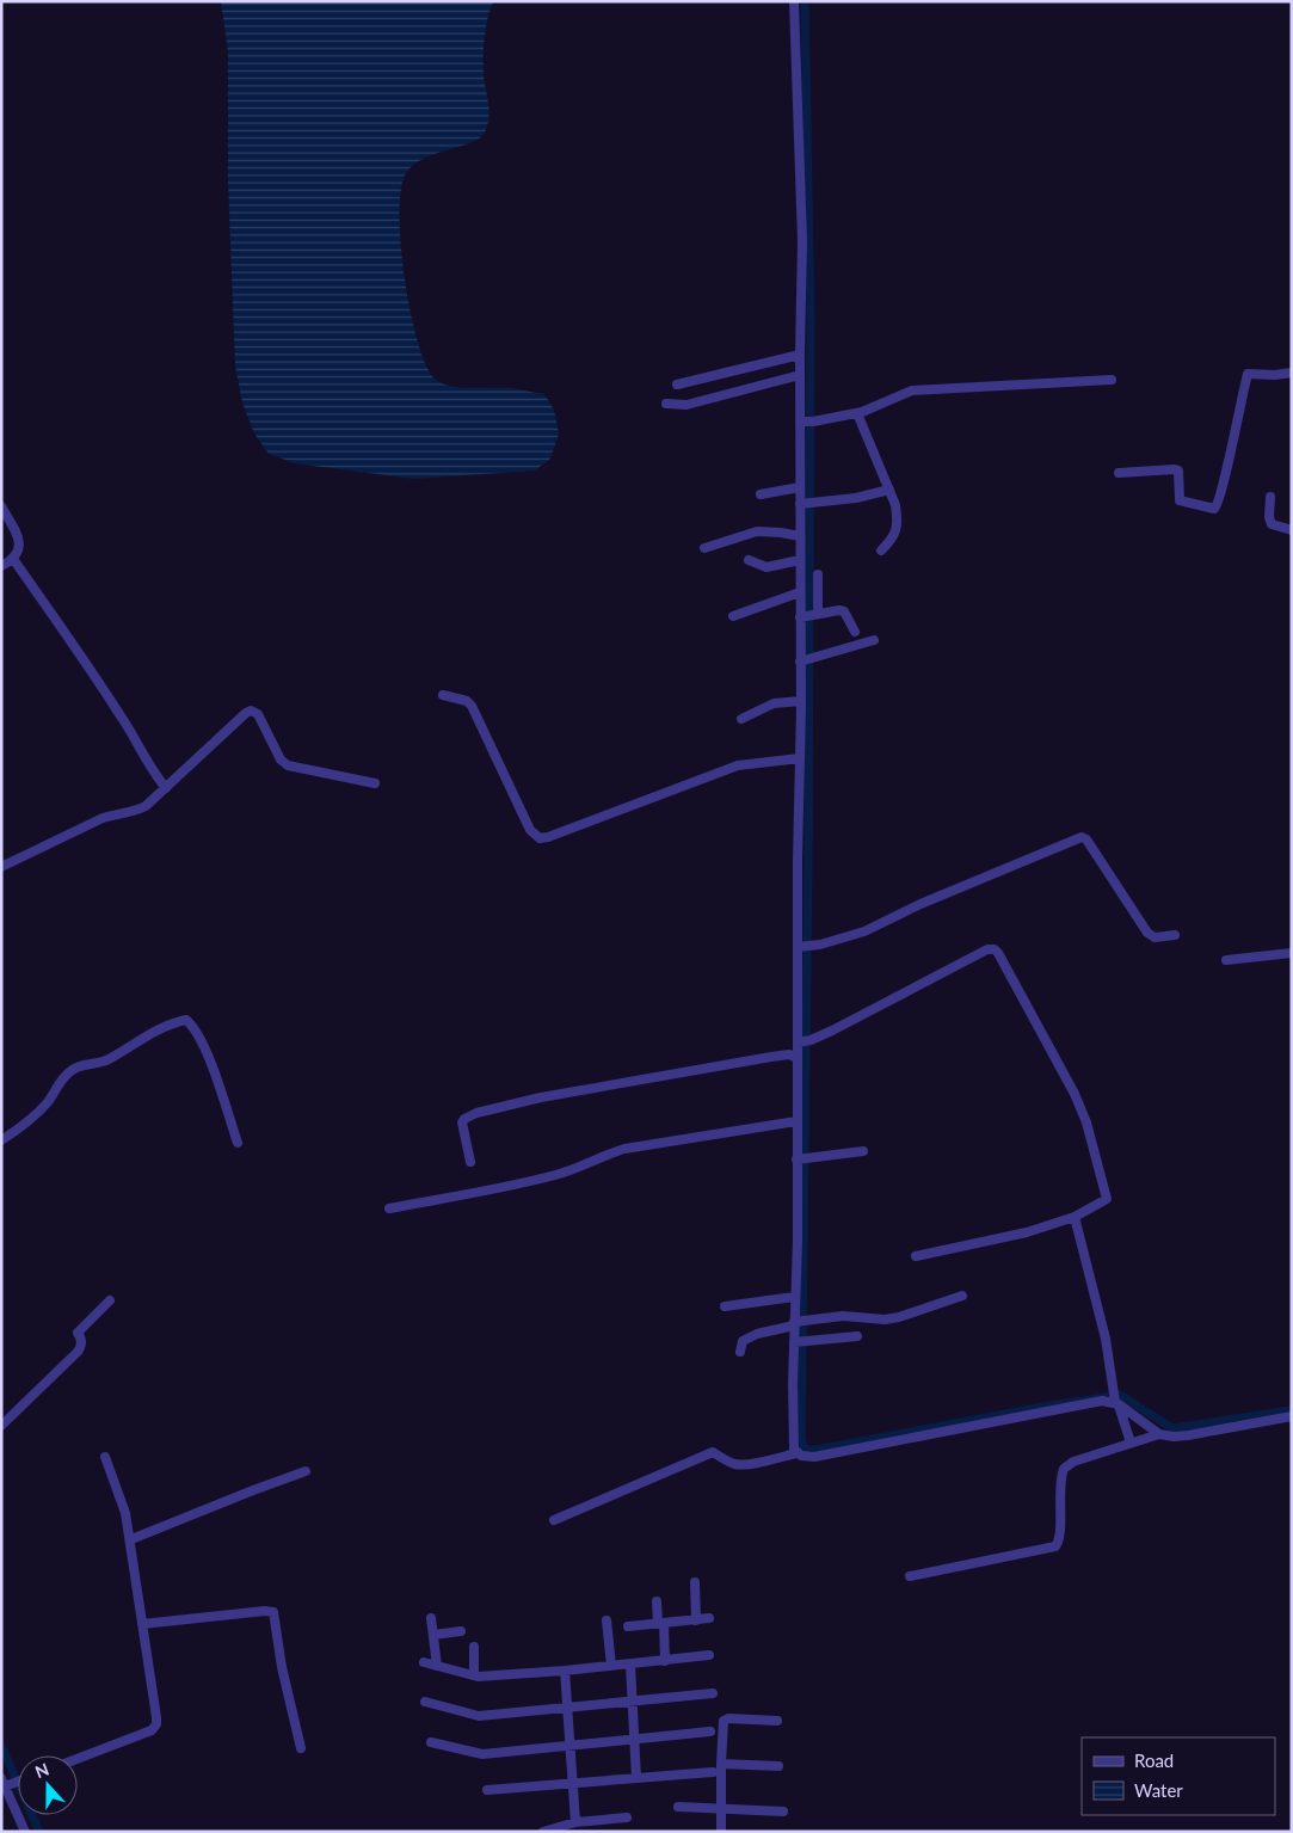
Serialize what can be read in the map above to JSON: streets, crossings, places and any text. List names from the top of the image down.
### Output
{
  "legend": ["Road", "Water"],
  "north": "top"
}
